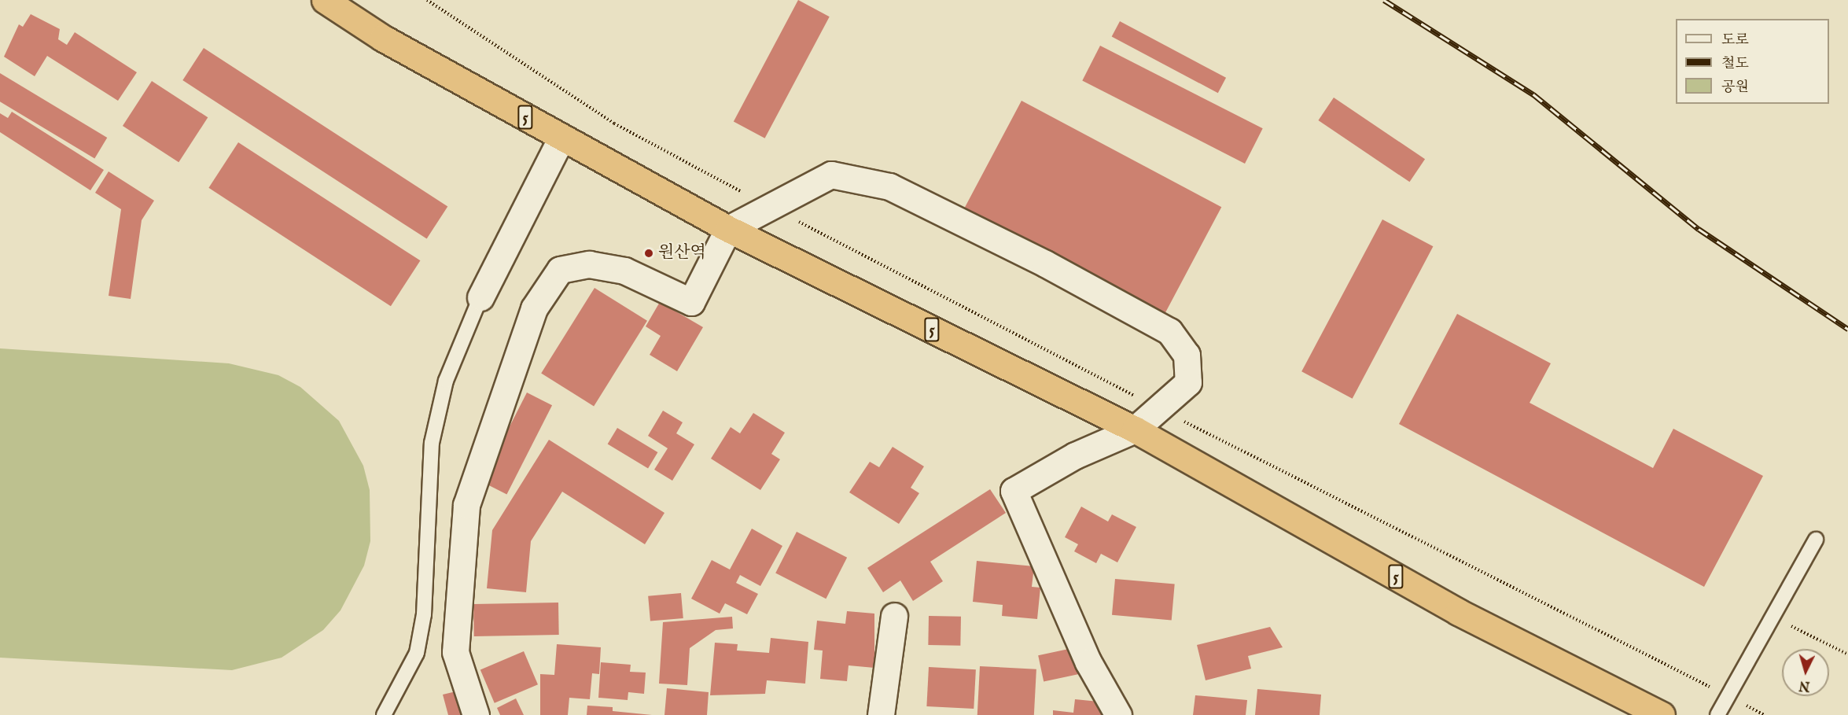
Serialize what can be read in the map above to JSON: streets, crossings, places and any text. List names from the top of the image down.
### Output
{
  "streets": {
    "highway": ["5"]
  },
  "places": ["원산역"],
  "legend": ["도로", "철도", "공원"],
  "north": "bottom"
}
